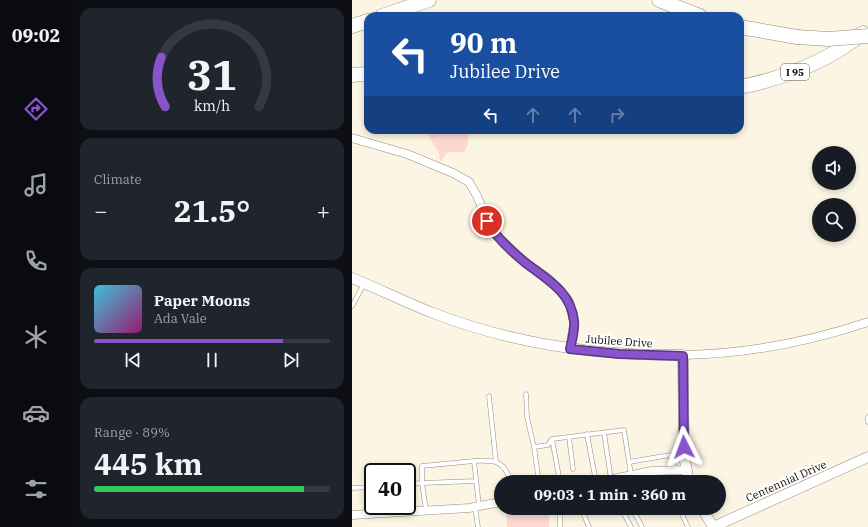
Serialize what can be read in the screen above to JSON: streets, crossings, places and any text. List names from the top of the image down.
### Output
{
  "streets": {
    "highway": ["I 95"],
    "street": ["Jubilee Drive", "Centennial Drive"]
  },
  "page": {
    "tabs": "09:02",
    "turn": ["90 m", "Jubilee Drive"],
    "tile": [
      "Climate",
      ["Range · 89%", "445 km"]
    ],
    "heat": ["−", "21.5°", "+"],
    "song": ["Paper Moons", "Ada Vale"],
    "limit": "40",
    "trip": "09:03 · 1 min · 360 m",
    "gauge": ["31", "km/h"]
  }
}
